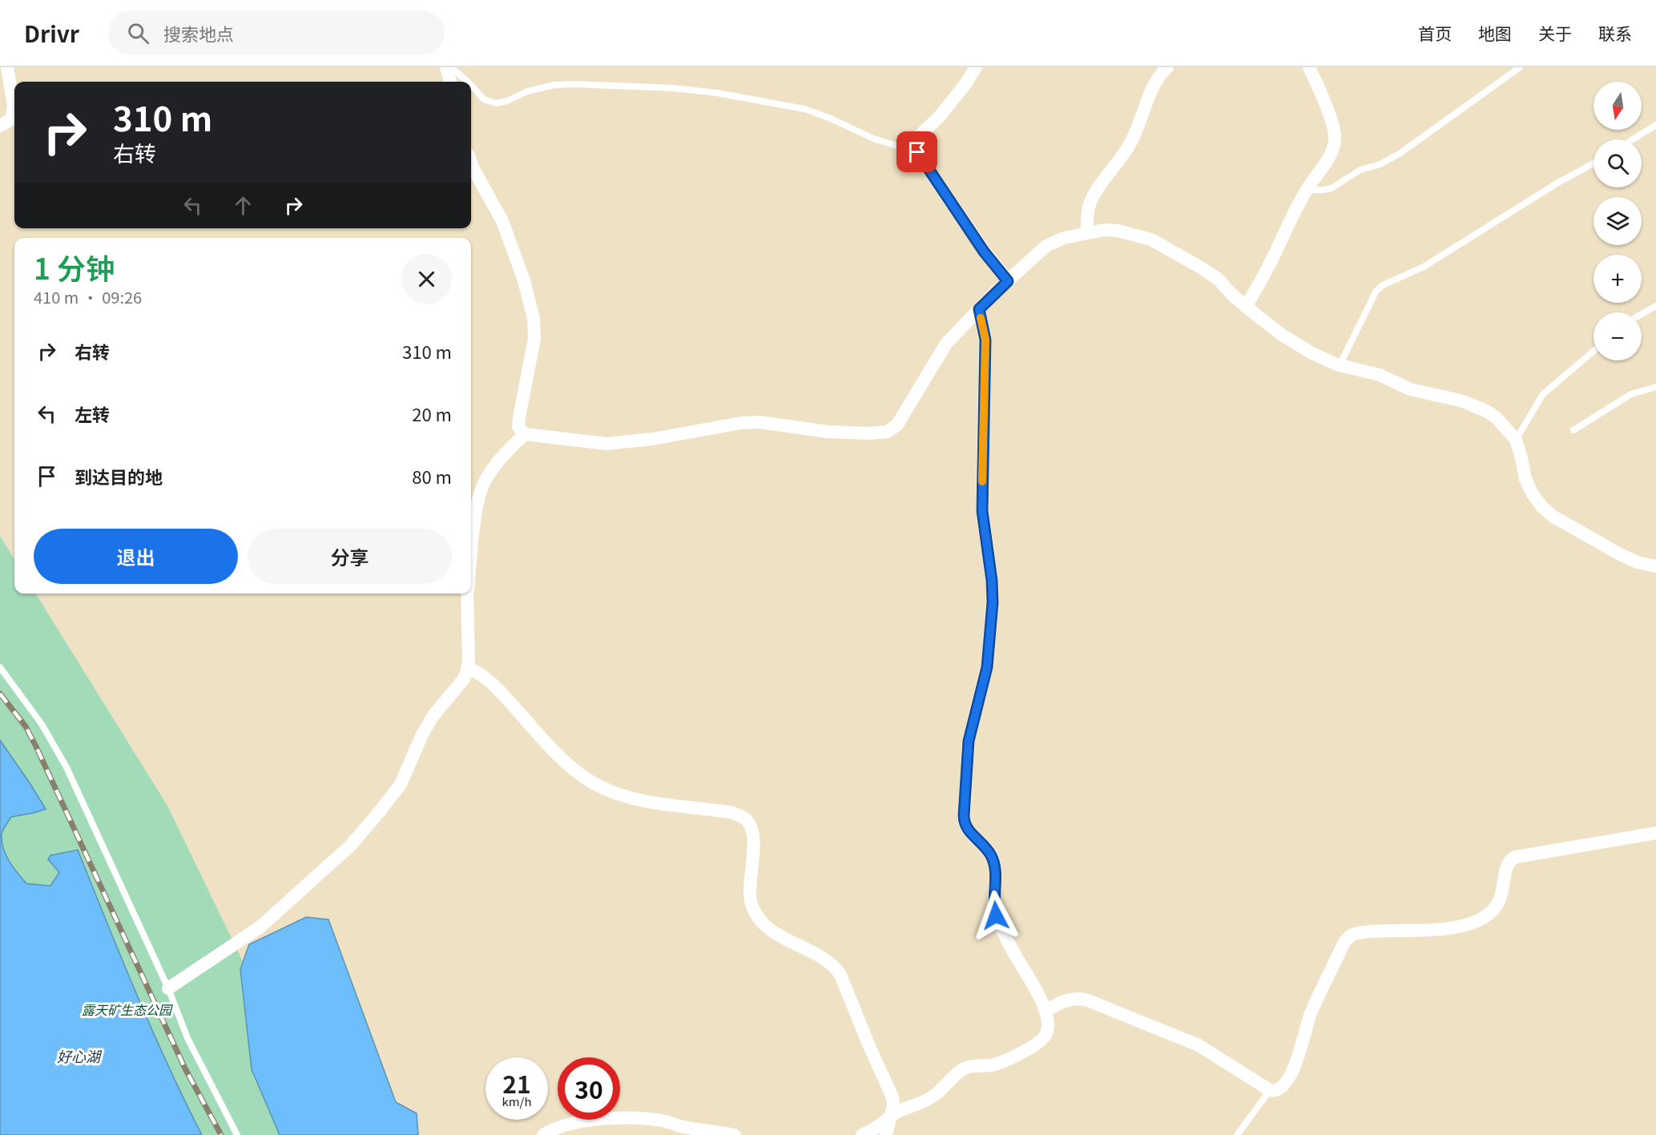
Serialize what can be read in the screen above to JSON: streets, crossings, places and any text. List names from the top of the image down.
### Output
{
  "water": ["好心湖"],
  "parks": ["露天矿生态公园"],
  "north": "bottom",
  "page": {
    "header": "Drivr",
    "search": "搜索地点",
    "nav": [
      "首页",
      "地图",
      "关于",
      "联系"
    ],
    "map_buttons": ["+", "−"],
    "turn": ["310 m", "右转"],
    "heading": ["1 分钟", "410 m · 09:26"],
    "list": [
      {
        "name": "右转",
        "value": "310 m"
      },
      {
        "name": "左转",
        "value": "20 m"
      },
      {
        "name": "到达目的地",
        "value": "80 m"
      }
    ],
    "buttons": ["退出", "分享"],
    "speed": "21 km/h",
    "limit": "30"
  }
}
